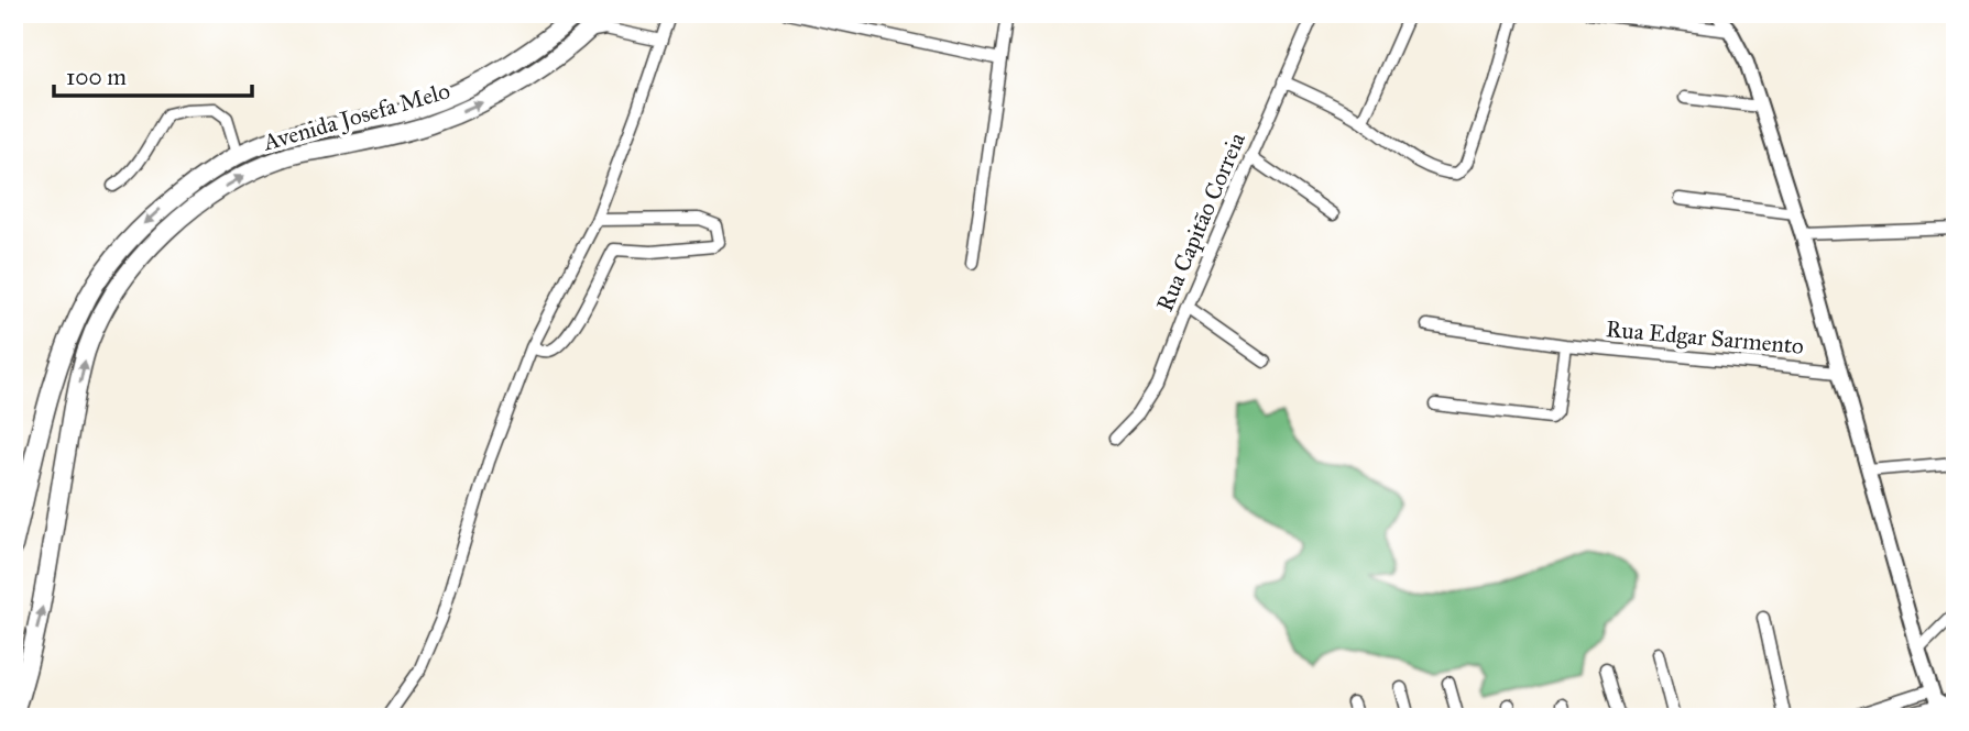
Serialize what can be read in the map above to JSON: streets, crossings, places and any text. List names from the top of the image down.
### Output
{
  "streets": {
    "main road": ["Avenida Josefa Melo"],
    "street": ["Rua Capitão Correia", "Rua Edgar Sarmento"]
  },
  "scale_bar": "100 m"
}
